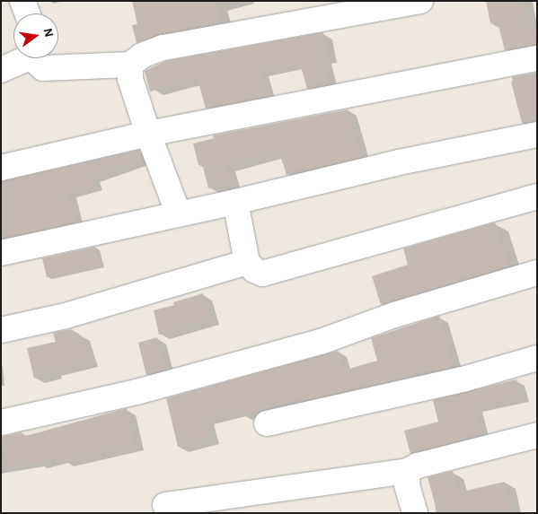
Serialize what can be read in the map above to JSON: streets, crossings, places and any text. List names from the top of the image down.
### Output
{
  "north": "right"
}
